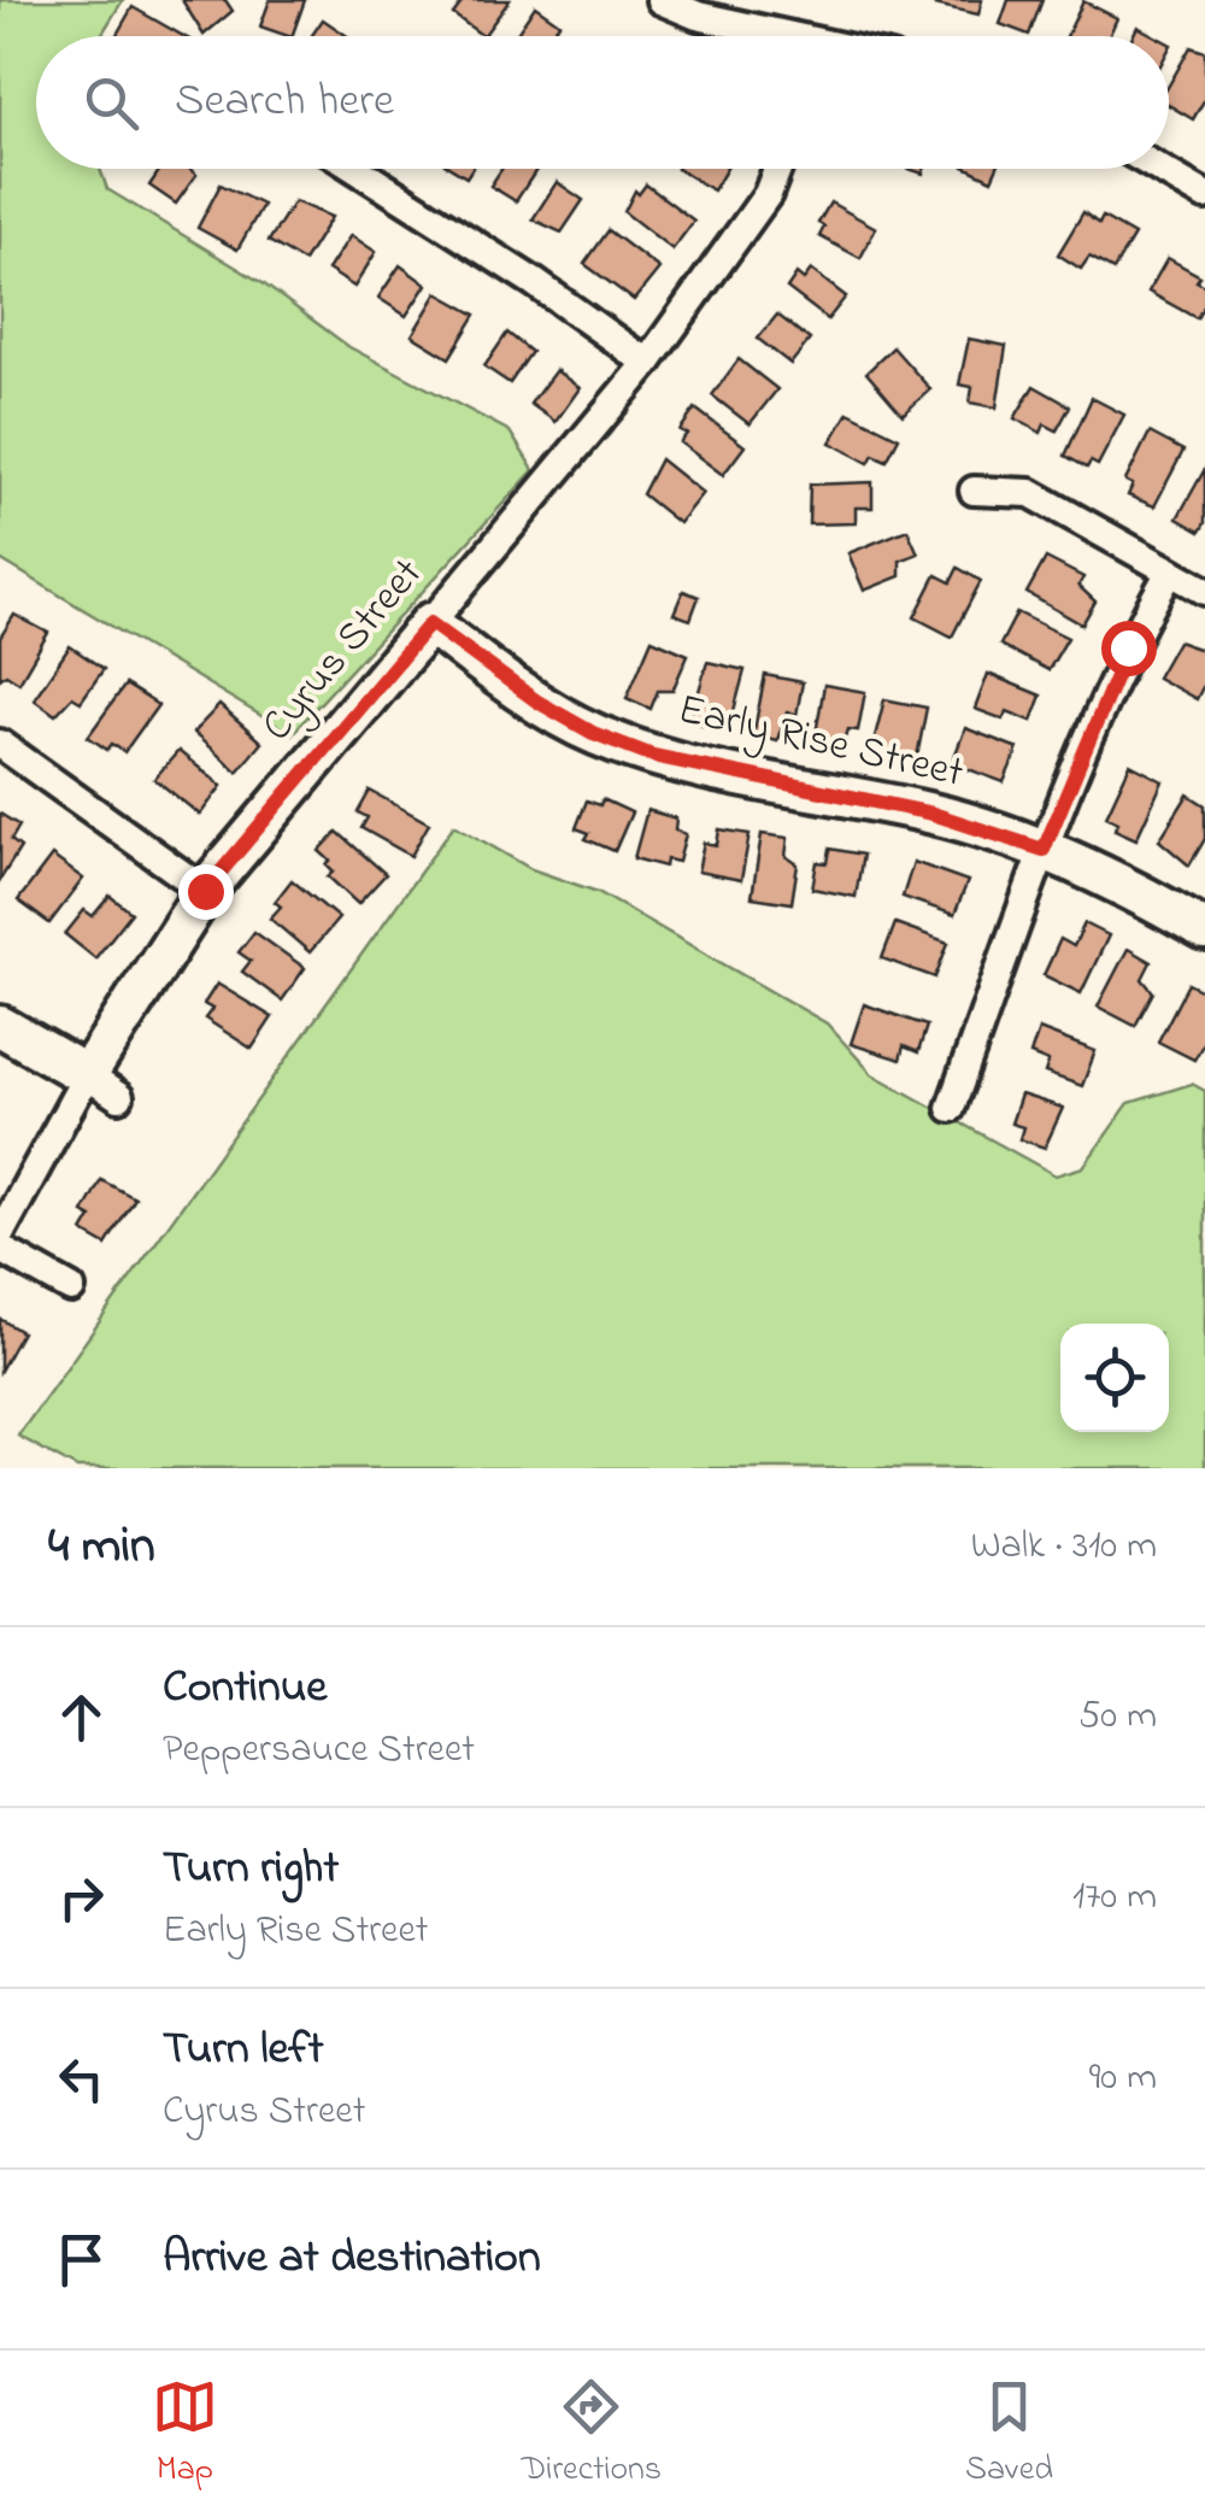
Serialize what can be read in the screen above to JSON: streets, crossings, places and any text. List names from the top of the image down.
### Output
{
  "streets": {
    "street": ["Cyrus Street", "Early Rise Street"]
  },
  "crossings": [
    ["Cyrus Street", "Early Rise Street"]
  ],
  "page": {
    "search": "Search here",
    "heading": ["4 min", "Walk · 310 m"],
    "list": [
      ["Continue", "Peppersauce Street", "50 m"],
      ["Turn right", "Early Rise Street", "170 m"],
      ["Turn left", "Cyrus Street", "90 m"],
      "Arrive at destination"
    ],
    "nav": ["Map", "Directions", "Saved"]
  }
}
